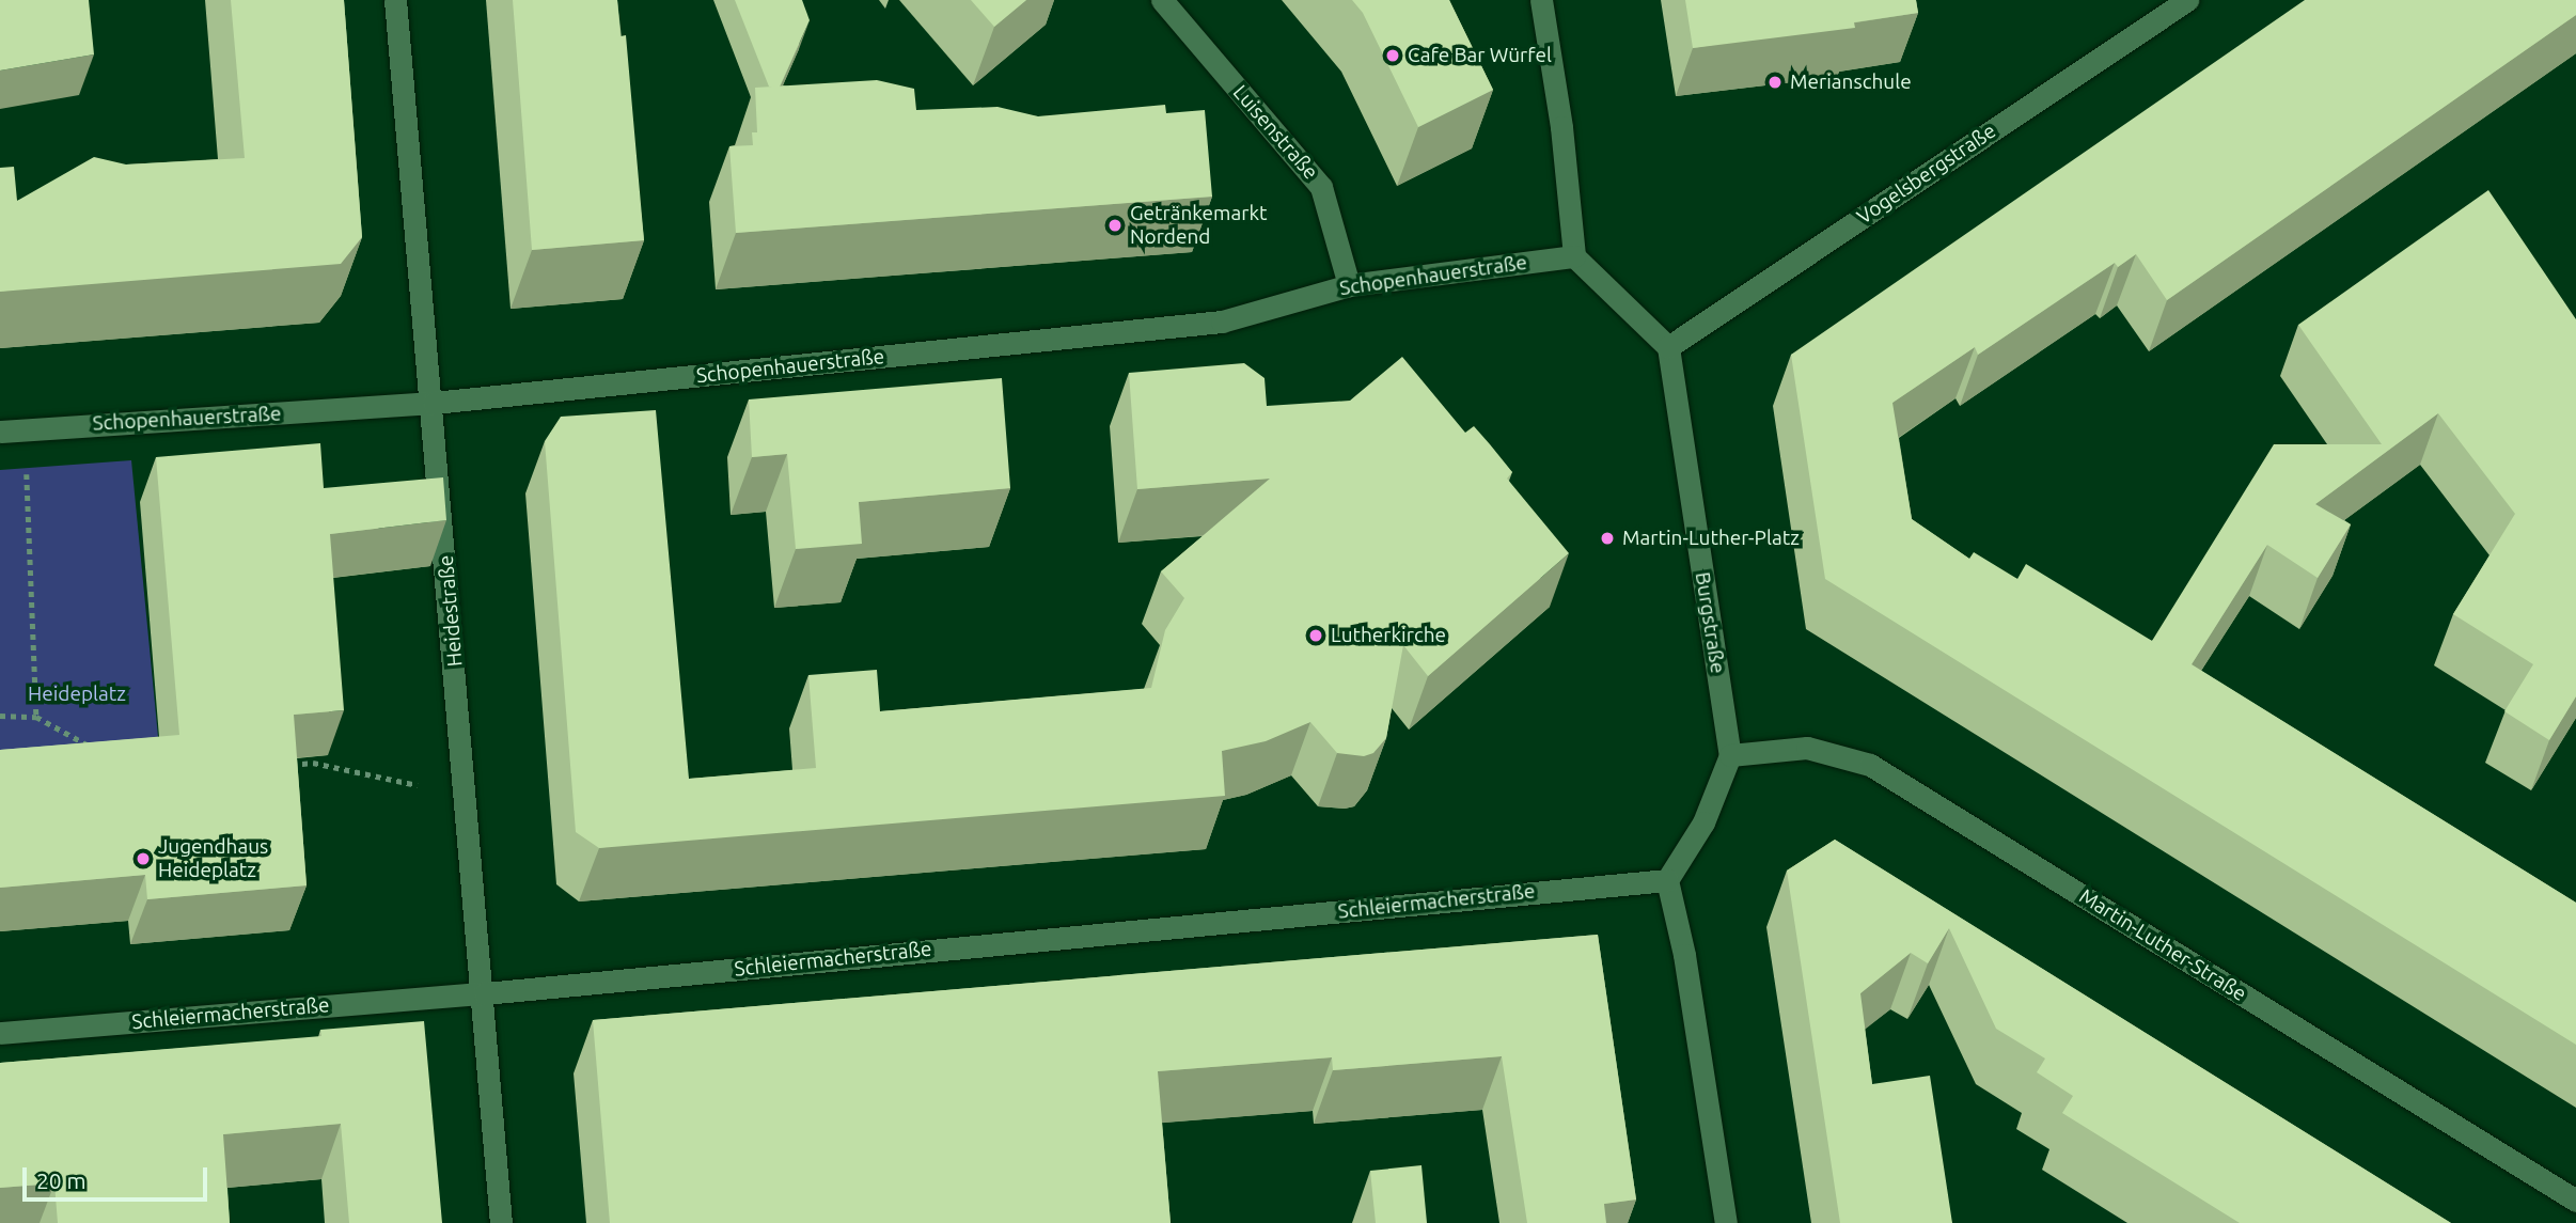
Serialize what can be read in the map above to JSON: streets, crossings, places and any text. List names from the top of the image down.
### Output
{
  "streets": {
    "street": [
      "Luisenstraße",
      "Vogelsbergstraße",
      "Schopenhauerstraße",
      "Heidestraße",
      "Burgstraße",
      "Schleiermacherstraße",
      "Martin-Luther-Straße"
    ]
  },
  "crossings": [
    ["Luisenstraße", "Schopenhauerstraße"],
    ["Vogelsbergstraße", "Burgstraße"],
    ["Schopenhauerstraße", "Heidestraße"],
    ["Heidestraße", "Schleiermacherstraße"],
    ["Burgstraße", "Martin-Luther-Straße"]
  ],
  "parks": ["Heideplatz"],
  "places": [
    "Cafe Bar Würfel",
    "Merianschule",
    "Getränkemarkt Nordend",
    "Martin-Luther-Platz",
    "Lutherkirche",
    "Jugendhaus Heideplatz"
  ],
  "scale_bar": "20 m"
}
